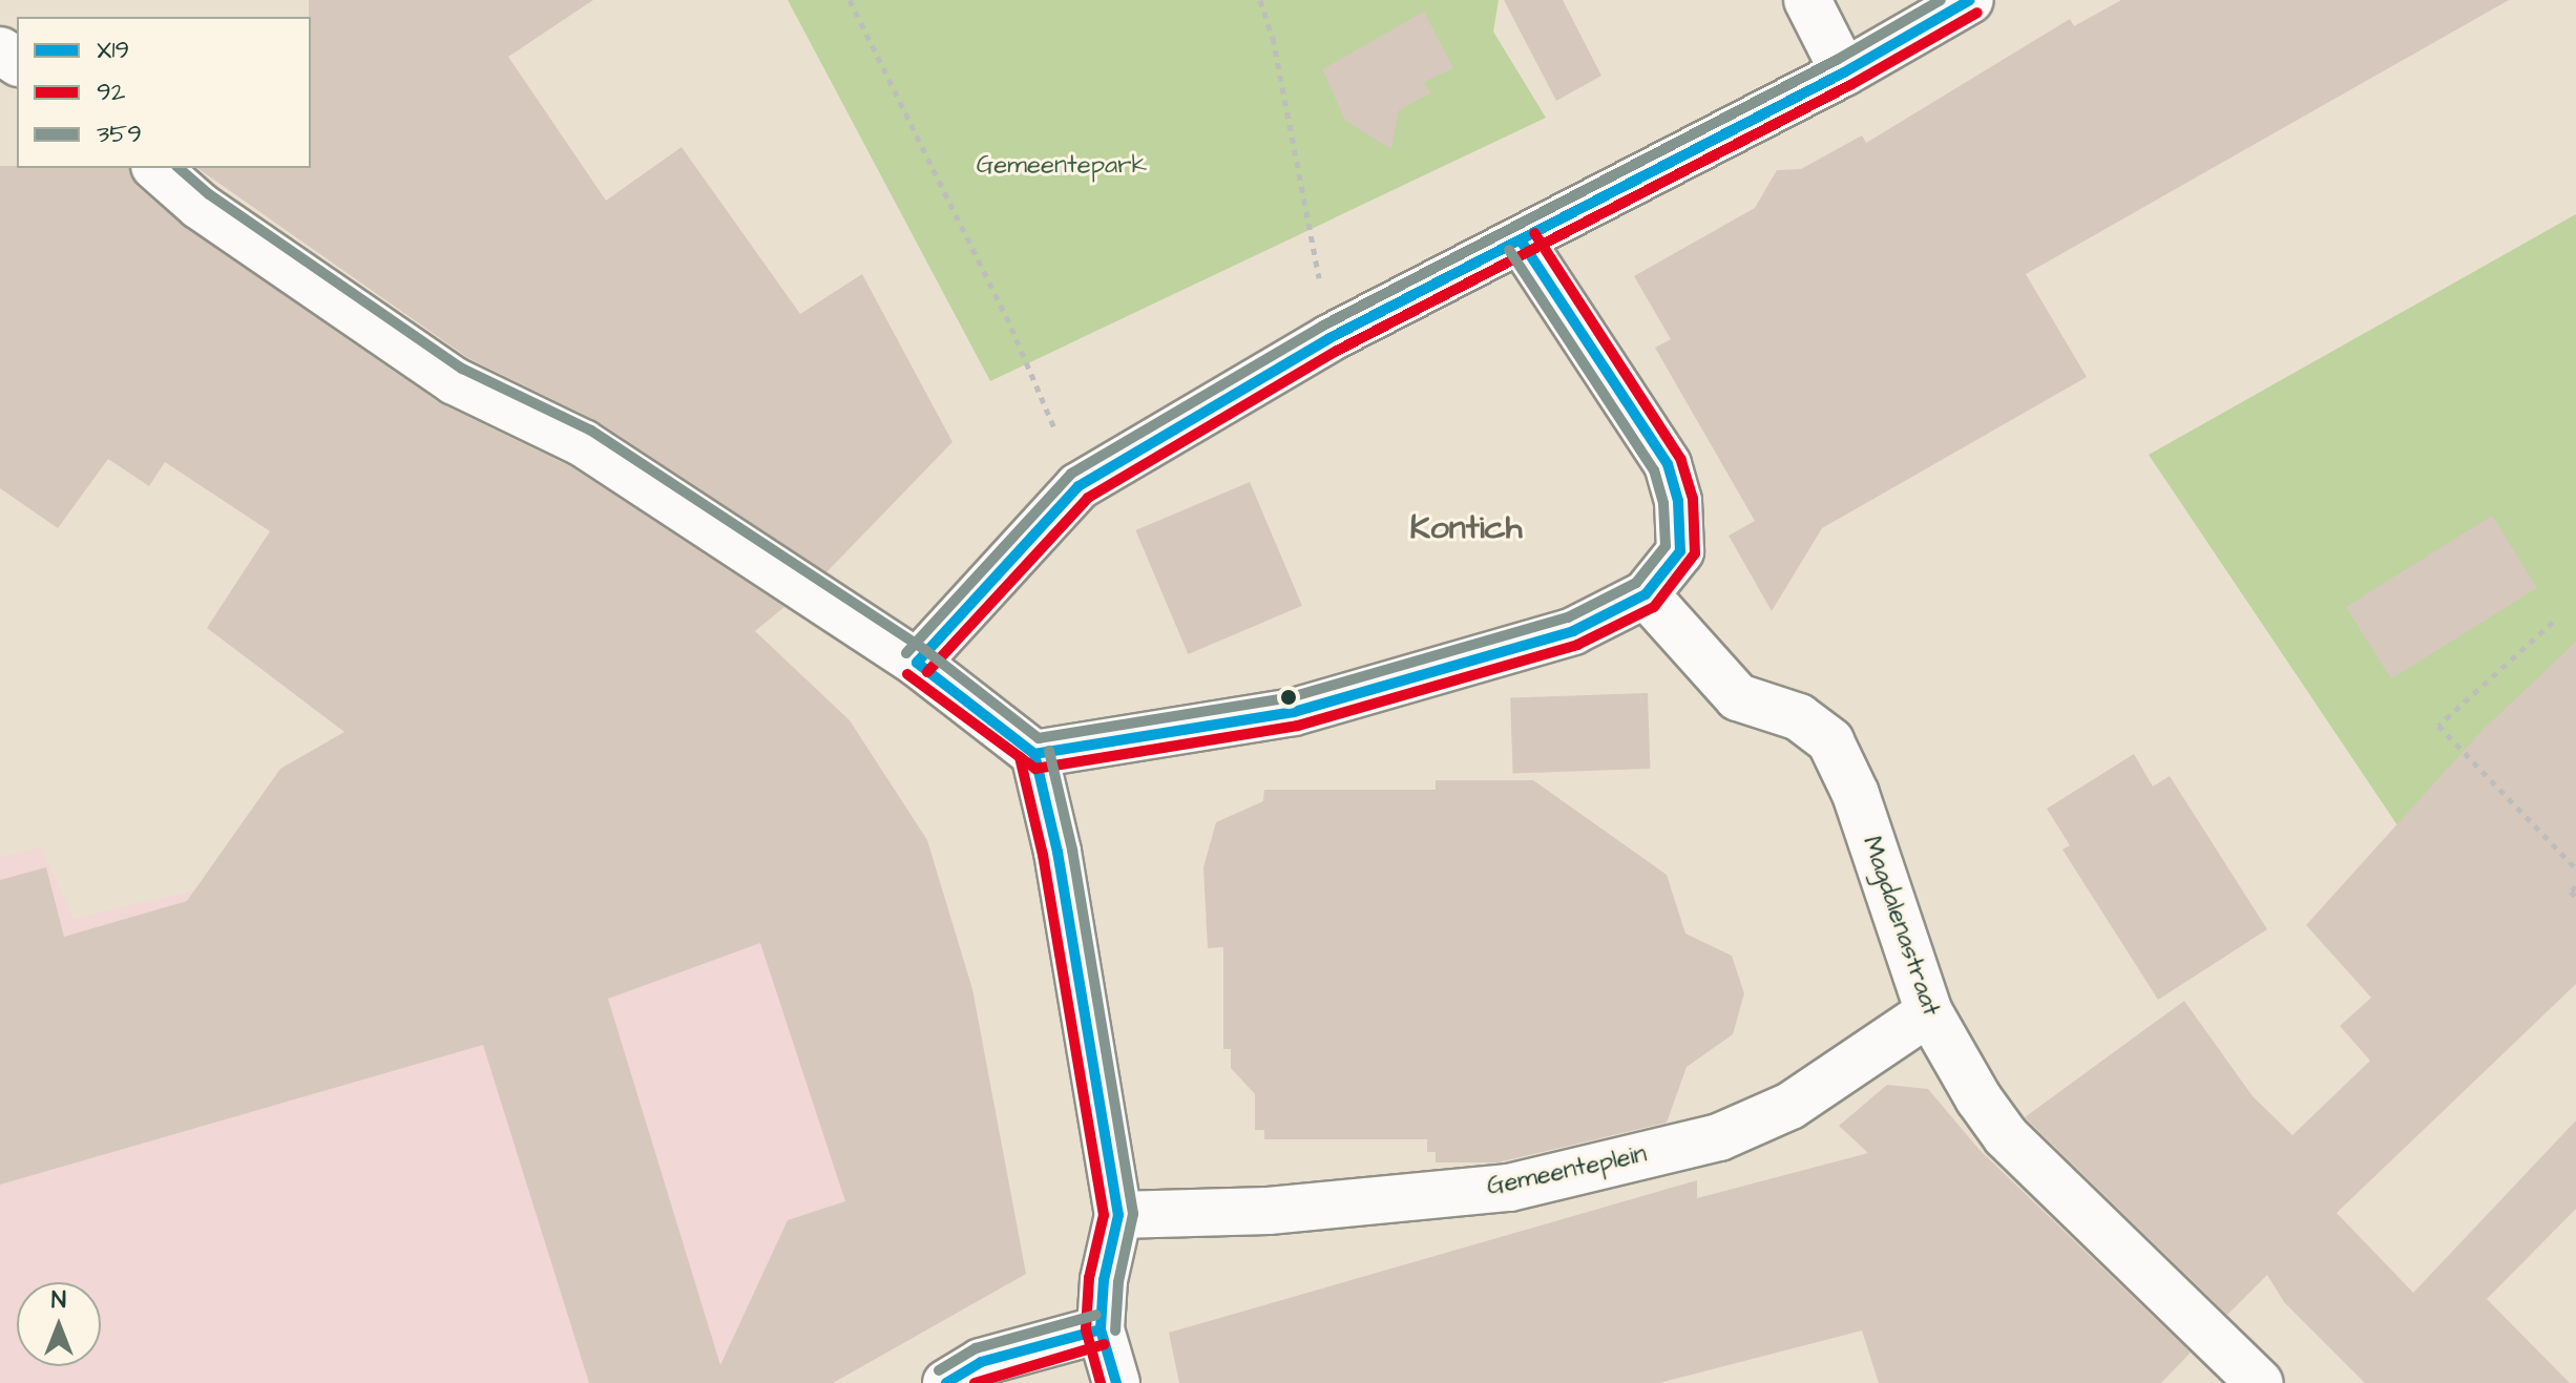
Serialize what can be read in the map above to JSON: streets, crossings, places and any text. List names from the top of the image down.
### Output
{
  "streets": {
    "street": ["Magdalenastraat", "Gemeenteplein"]
  },
  "crossings": [
    ["Magdalenastraat", "Gemeenteplein"]
  ],
  "districts": ["Kontich"],
  "parks": ["Gemeentepark"],
  "lines": ["transit line X19", "transit line 359", "transit line 92"],
  "legend": ["X19", "92", "359"],
  "north": "top"
}
